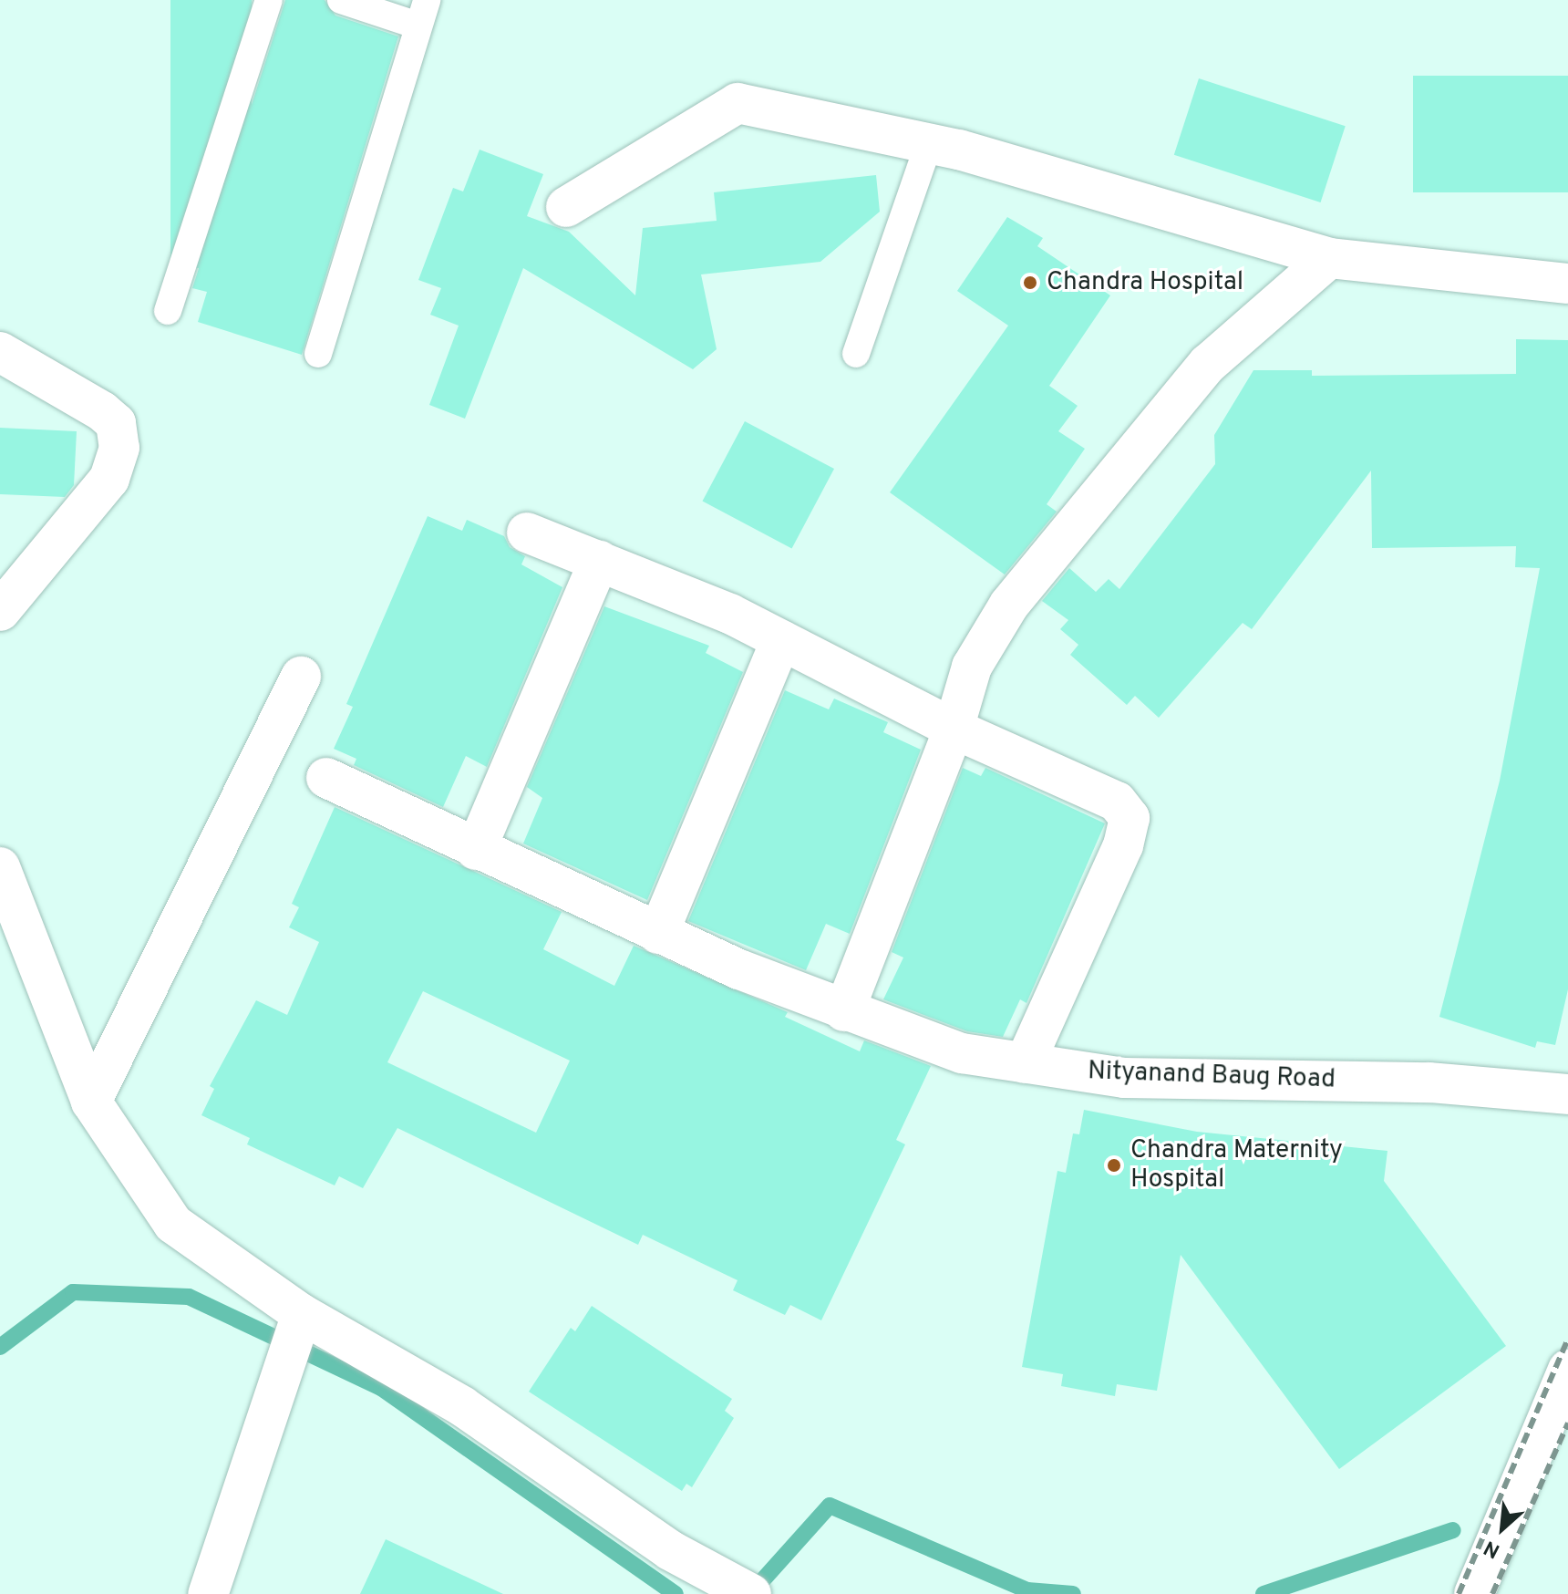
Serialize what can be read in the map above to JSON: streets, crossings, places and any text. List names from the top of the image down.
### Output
{
  "streets": {
    "street": ["Nityanand Baug Road"]
  },
  "places": ["Chandra Hospital", "Chandra Maternity Hospital"],
  "north": "bottom left"
}
